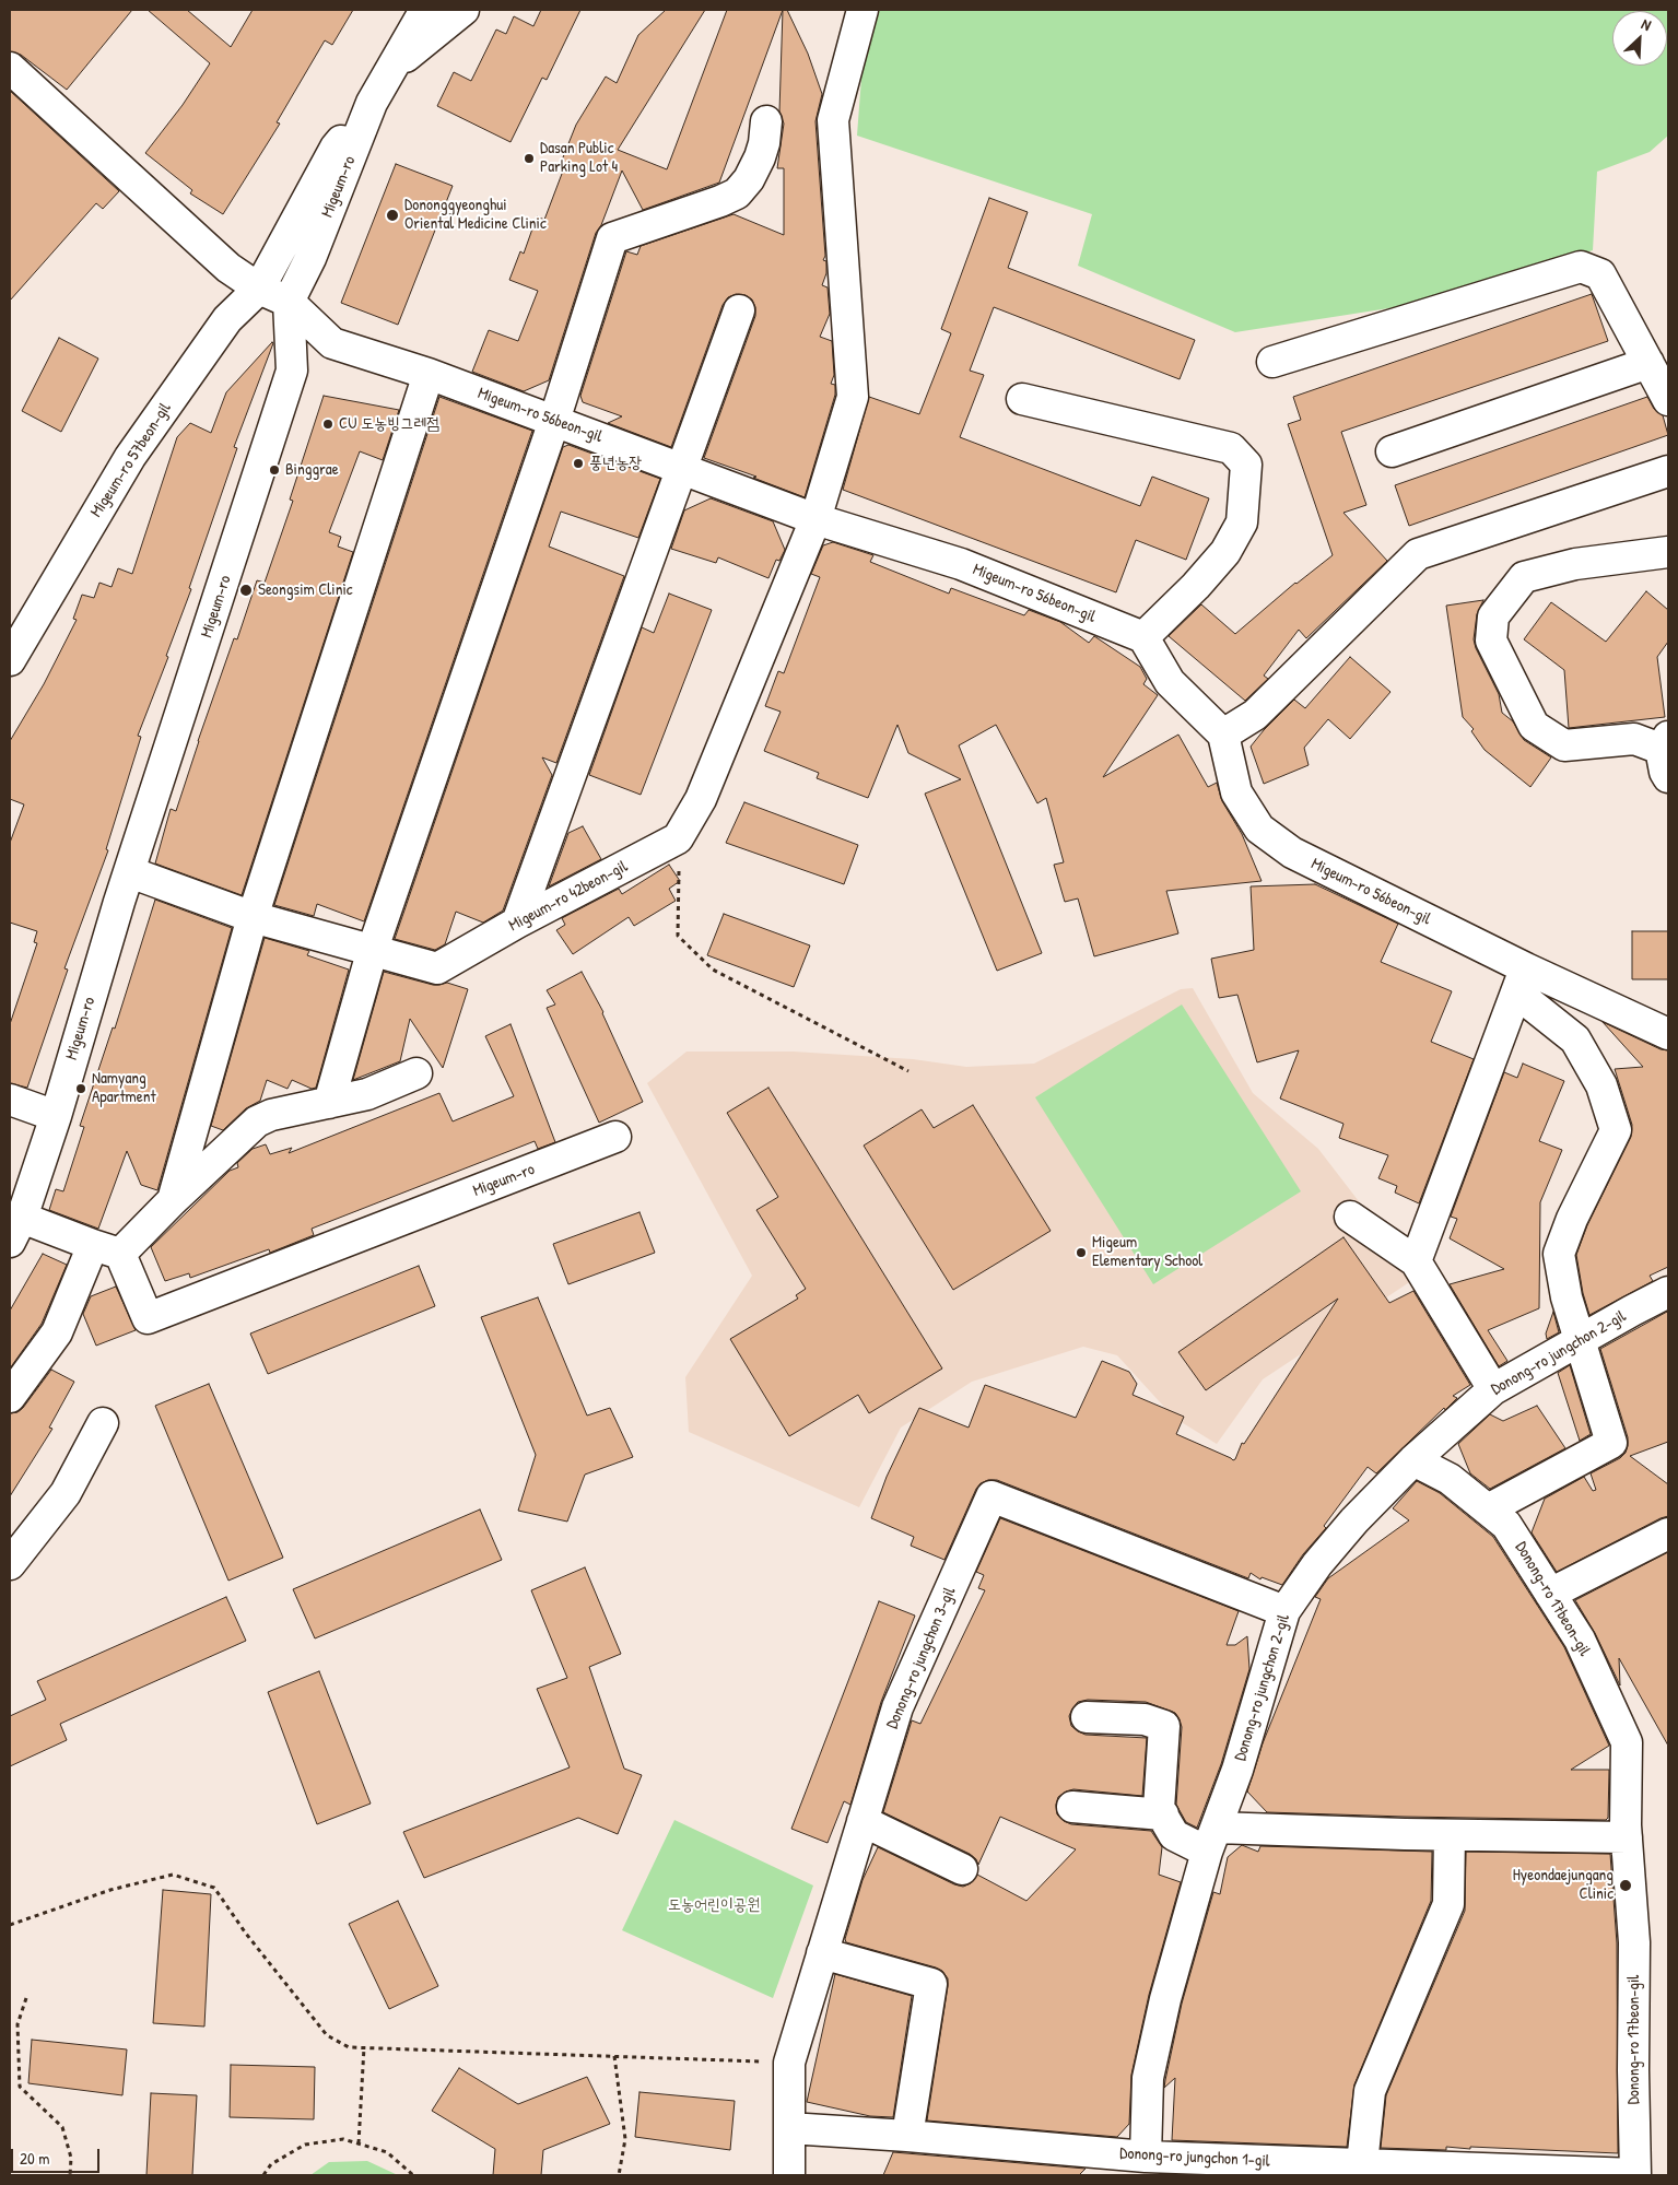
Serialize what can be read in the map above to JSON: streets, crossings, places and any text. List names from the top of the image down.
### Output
{
  "streets": {
    "street": [
      "Migeum-ro",
      "Migeum-ro 56beon-gil",
      "Migeum-ro 57beon-gil",
      "Migeum-ro 42beon-gil",
      "Donong-ro jungchon 2-gil",
      "Donong-ro 17beon-gil",
      "Donong-ro jungchon 3-gil",
      "Donong-ro jungchon 1-gil"
    ]
  },
  "crossings": [
    ["Migeum-ro", "Migeum-ro 56beon-gil"],
    ["Migeum-ro", "Migeum-ro 57beon-gil"],
    ["Migeum-ro", "Migeum-ro 42beon-gil"],
    ["Migeum-ro 56beon-gil", "Migeum-ro 57beon-gil"],
    ["Donong-ro jungchon 2-gil", "Donong-ro 17beon-gil"],
    ["Donong-ro jungchon 2-gil", "Donong-ro jungchon 3-gil"],
    ["Donong-ro jungchon 2-gil", "Donong-ro jungchon 1-gil"],
    ["Donong-ro 17beon-gil", "Donong-ro jungchon 1-gil"],
    ["Donong-ro jungchon 3-gil", "Donong-ro jungchon 1-gil"]
  ],
  "parks": ["도농어린이공원"],
  "places": [
    "Dasan Public Parking Lot 4",
    "Dononggyeonghui Oriental Medicine Clinic",
    "CU 도농빙그레점",
    "풍년농장",
    "Binggrae",
    "Seongsim Clinic",
    "Namyang Apartment",
    "Migeum Elementary School",
    "Hyeondaejungang Clinic"
  ],
  "scale_bar": "20 m",
  "north": "top right"
}
